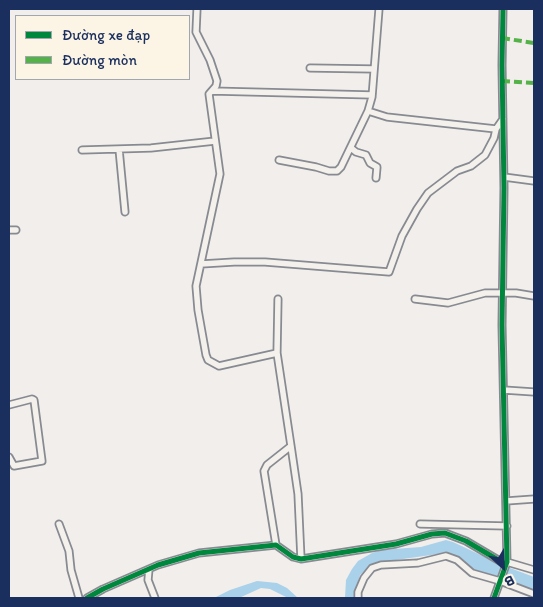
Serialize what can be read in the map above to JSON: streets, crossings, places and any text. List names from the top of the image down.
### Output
{
  "legend": ["Đường xe đạp", "Đường mòn"],
  "north": "bottom right"
}
